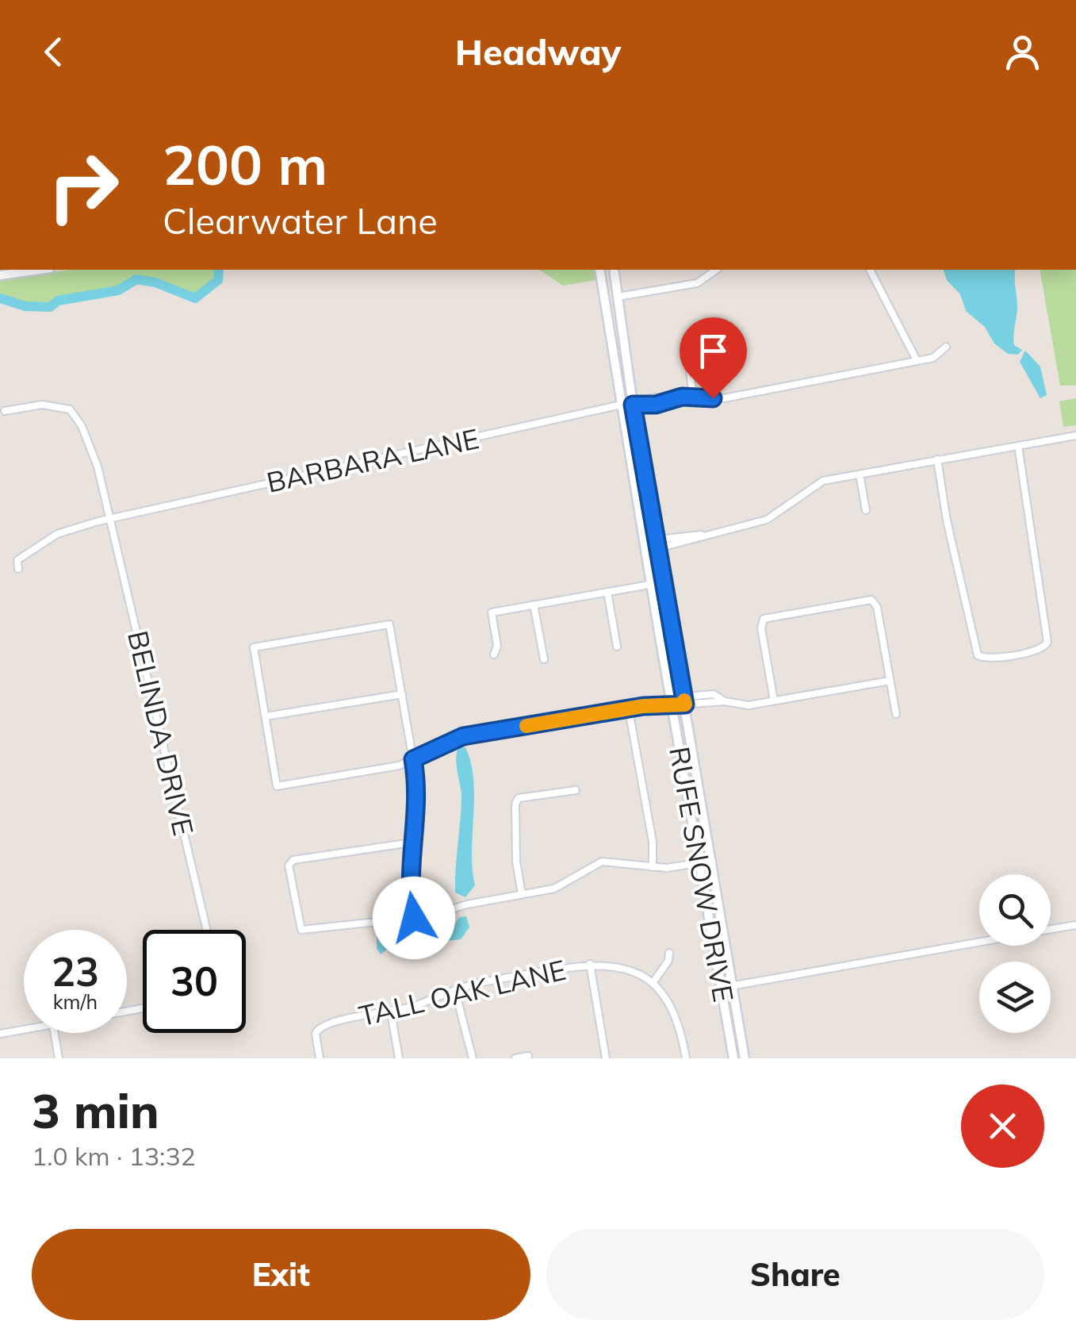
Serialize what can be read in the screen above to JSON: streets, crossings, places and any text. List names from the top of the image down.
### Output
{
  "streets": {
    "main road": ["RUFE SNOW DRIVE"],
    "street": ["BARBARA LANE", "BELINDA DRIVE", "TALL OAK LANE"]
  },
  "crossings": [
    ["BARBARA LANE", "BELINDA DRIVE"],
    ["BARBARA LANE", "RUFE SNOW DRIVE"]
  ],
  "page": {
    "header": "Headway",
    "turn": ["200 m", "Clearwater Lane"],
    "speed": "23 km/h",
    "limit": "30",
    "heading": ["3 min", "1.0 km · 13:32"],
    "buttons": ["Exit", "Share"]
  }
}
